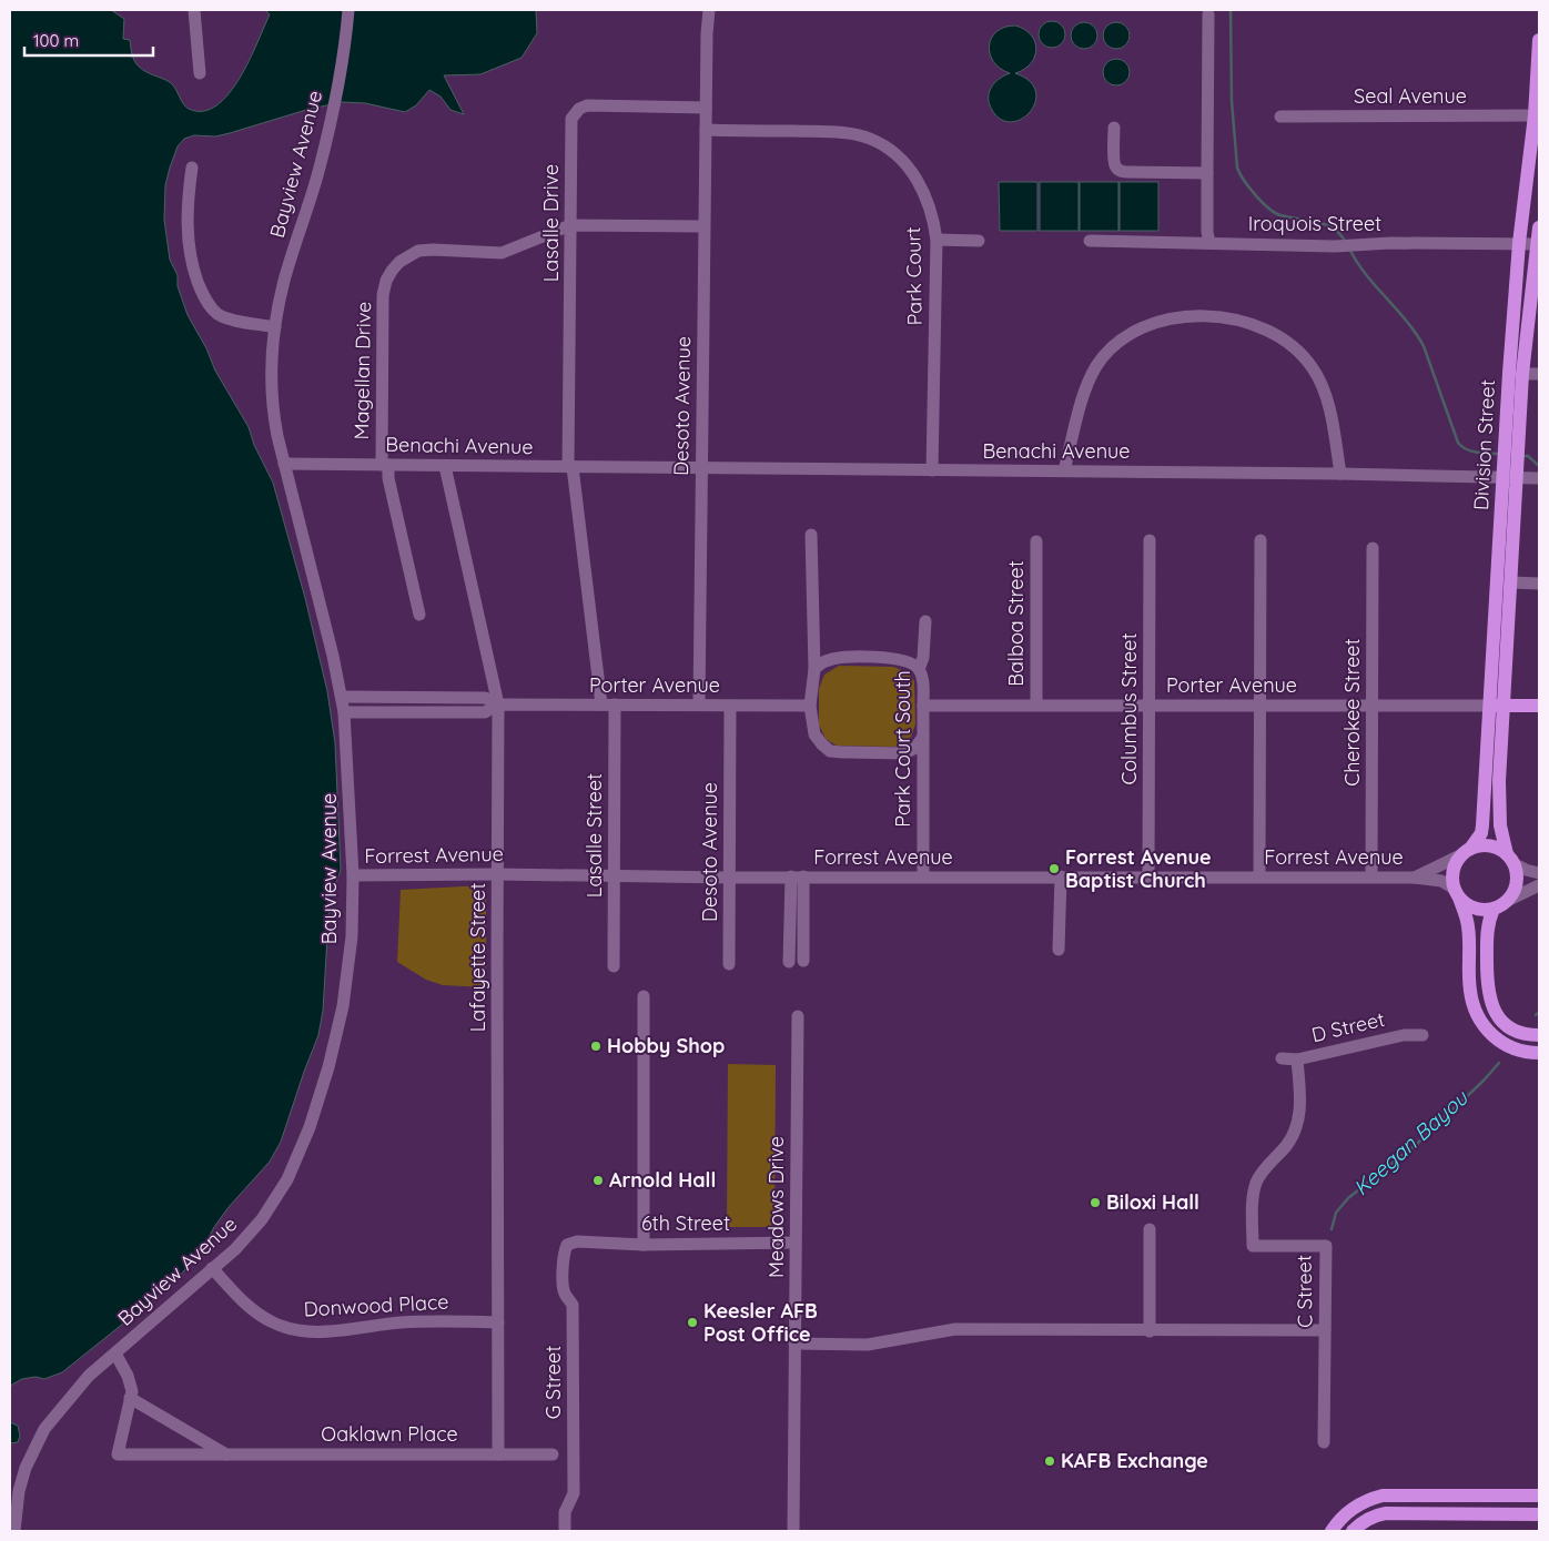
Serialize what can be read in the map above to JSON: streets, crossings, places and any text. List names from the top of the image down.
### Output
{
  "streets": {
    "main road": ["Division Street", "Porter Avenue"],
    "street": [
      "Seal Avenue",
      "Bayview Avenue",
      "Lasalle Drive",
      "Iroquois Street",
      "Park Court",
      "Magellan Drive",
      "Desoto Avenue",
      "Benachi Avenue",
      "Balboa Street",
      "Columbus Street",
      "Cherokee Street",
      "Park Court South",
      "Lasalle Street",
      "Forrest Avenue",
      "Lafayette Street",
      "D Street",
      "Meadows Drive",
      "6th Street",
      "C Street",
      "Donwood Place",
      "G Street",
      "Oaklawn Place"
    ]
  },
  "crossings": [
    ["Seal Avenue", "Division Street"],
    ["Bayview Avenue", "Benachi Avenue"],
    ["Bayview Avenue", "Porter Avenue"],
    ["Bayview Avenue", "Forrest Avenue"],
    ["Bayview Avenue", "Donwood Place"],
    ["Bayview Avenue", "Oaklawn Place"],
    ["Lasalle Drive", "Magellan Drive"],
    ["Lasalle Drive", "Desoto Avenue"],
    ["Lasalle Drive", "Benachi Avenue"],
    ["Lasalle Drive", "Lasalle Street"],
    ["Iroquois Street", "Division Street"],
    ["Park Court", "Desoto Avenue"],
    ["Park Court", "Benachi Avenue"],
    ["Magellan Drive", "Benachi Avenue"],
    ["Desoto Avenue", "Benachi Avenue"],
    ["Desoto Avenue", "Porter Avenue"],
    ["Desoto Avenue", "Forrest Avenue"],
    ["Division Street", "Benachi Avenue"],
    ["Division Street", "Porter Avenue"],
    ["Division Street", "Forrest Avenue"],
    ["Benachi Avenue", "Lasalle Street"],
    ["Benachi Avenue", "Lafayette Street"],
    ["Balboa Street", "Porter Avenue"],
    ["Porter Avenue", "Columbus Street"],
    ["Porter Avenue", "Cherokee Street"],
    ["Porter Avenue", "Park Court South"],
    ["Porter Avenue", "Lasalle Street"],
    ["Porter Avenue", "Lafayette Street"],
    ["Columbus Street", "Forrest Avenue"],
    ["Cherokee Street", "Forrest Avenue"],
    ["Park Court South", "Forrest Avenue"],
    ["Lasalle Street", "Forrest Avenue"],
    ["Forrest Avenue", "Lafayette Street"],
    ["Lafayette Street", "Donwood Place"],
    ["Lafayette Street", "Oaklawn Place"],
    ["D Street", "C Street"],
    ["Meadows Drive", "6th Street"],
    ["6th Street", "G Street"]
  ],
  "water": ["Keegan Bayou"],
  "places": [
    "Forrest Avenue Baptist Church",
    "Hobby Shop",
    "Arnold Hall",
    "Biloxi Hall",
    "Keesler AFB Post Office",
    "KAFB Exchange"
  ],
  "scale_bar": "100 m"
}
